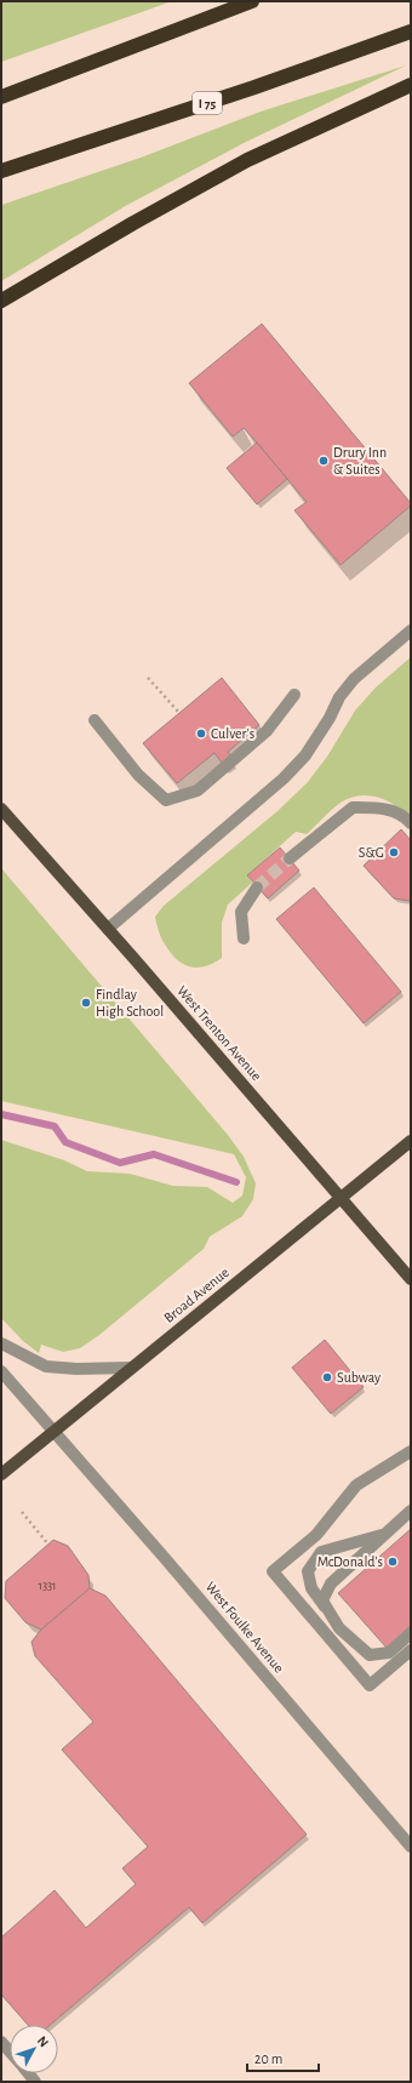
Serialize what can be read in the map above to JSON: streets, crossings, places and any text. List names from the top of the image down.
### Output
{
  "streets": {
    "highway": ["I 75"],
    "main road": ["West Trenton Avenue", "Broad Avenue"],
    "street": ["West Foulke Avenue"]
  },
  "crossings": [
    ["West Trenton Avenue", "Broad Avenue"],
    ["Broad Avenue", "West Foulke Avenue"]
  ],
  "places": [
    "Drury Inn & Suites",
    "Culver's",
    "S&G",
    "Findlay High School",
    "Subway",
    "McDonald's"
  ],
  "house_numbers": ["1331"],
  "scale_bar": "20 m",
  "north": "top right"
}
